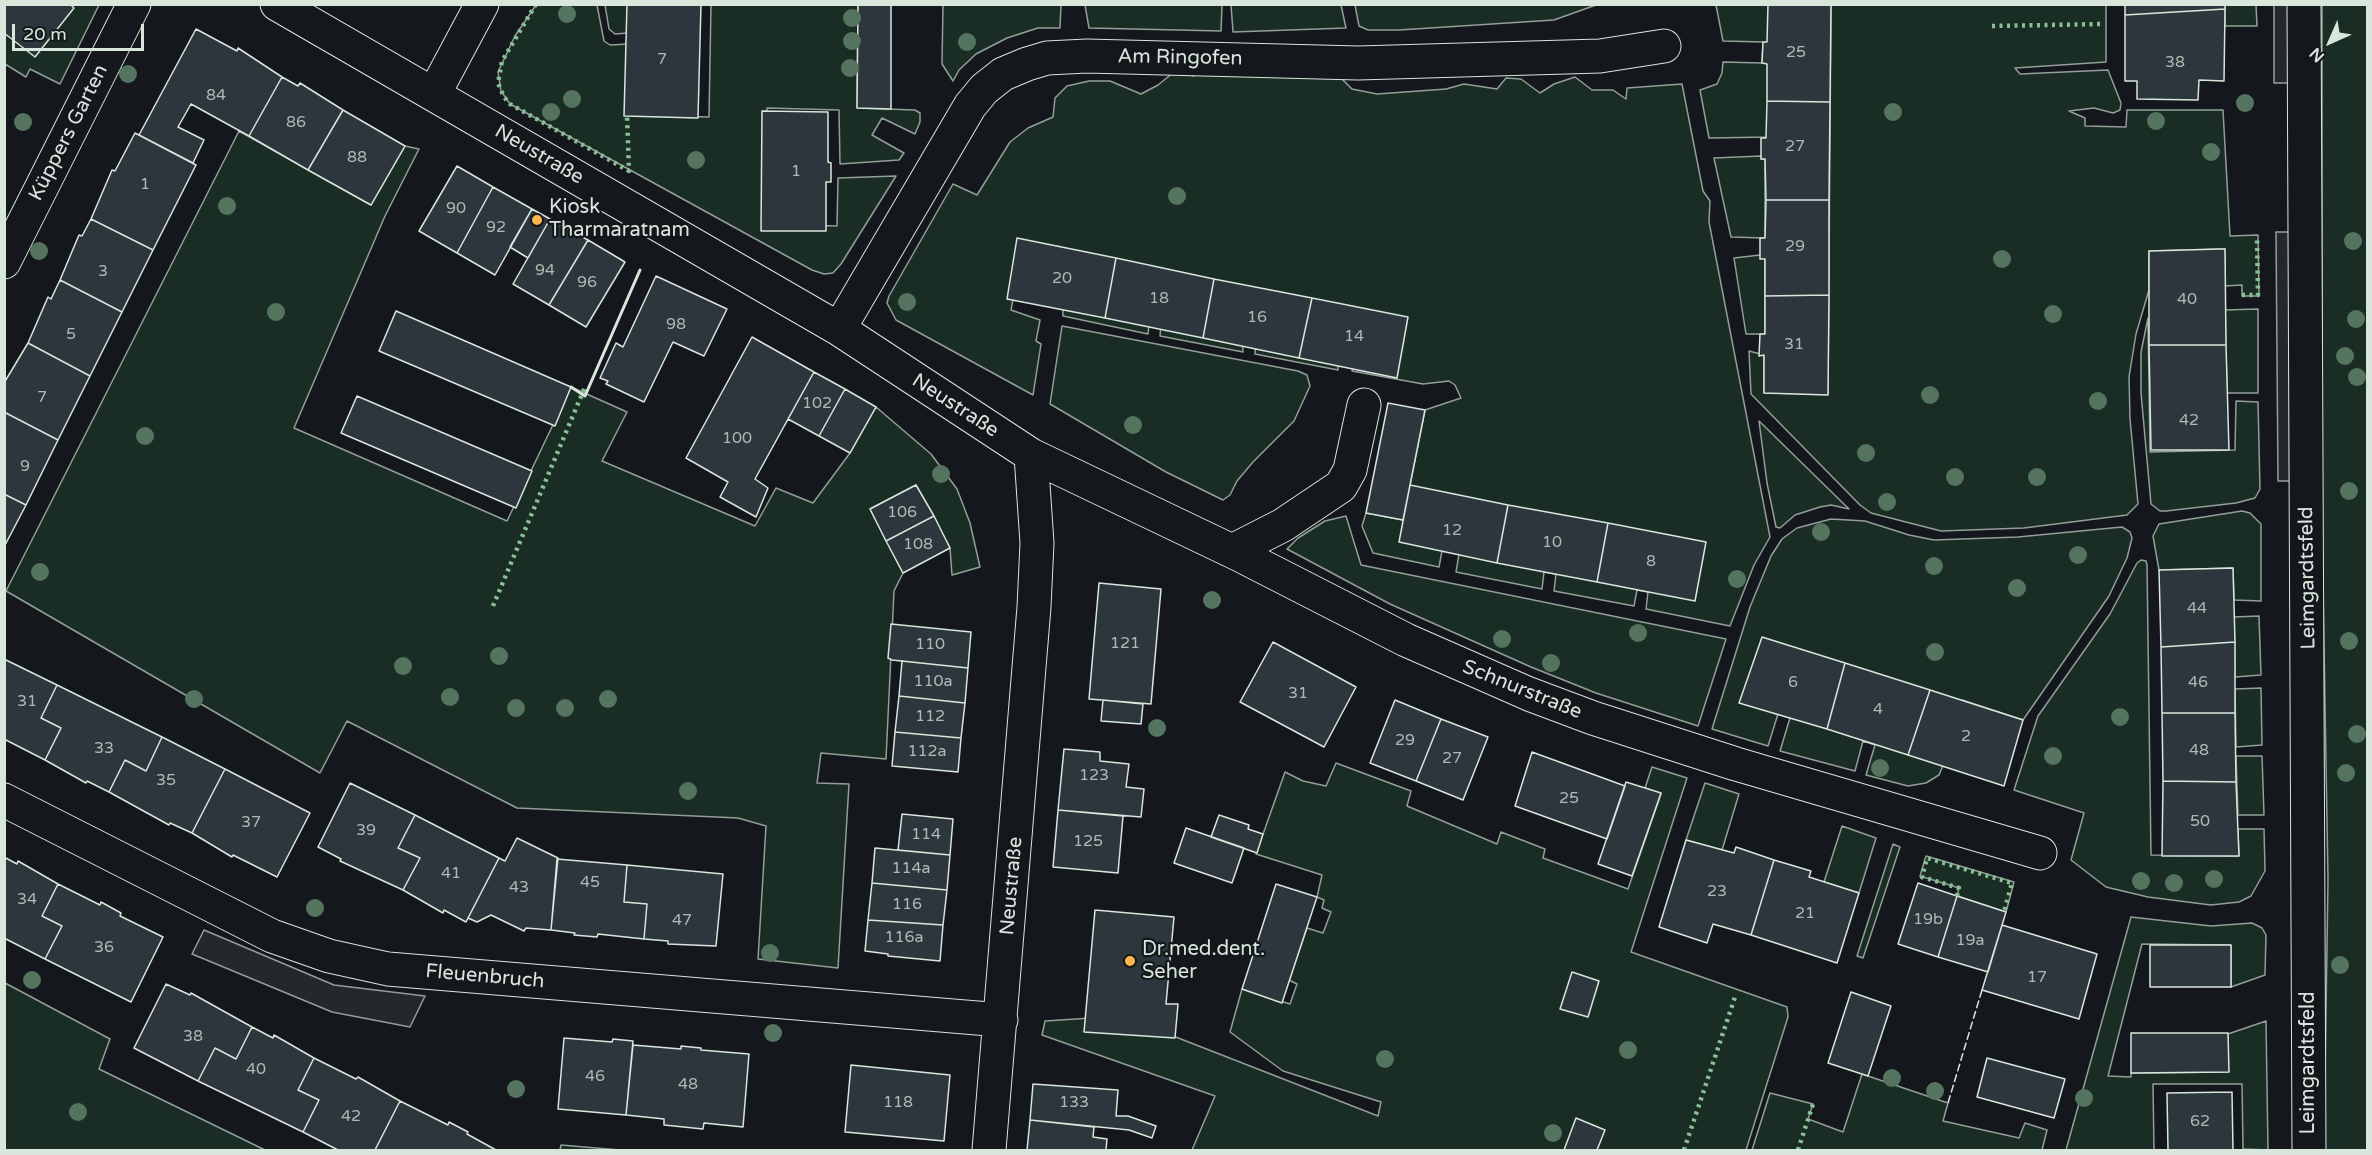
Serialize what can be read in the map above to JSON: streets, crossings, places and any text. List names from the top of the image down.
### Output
{
  "streets": {
    "street": [
      "Am Ringofen",
      "Küppers Garten",
      "Neustraße",
      "Leimgardtsfeld",
      "Schnurstraße",
      "Fleuenbruch"
    ]
  },
  "crossings": [
    ["Am Ringofen", "Neustraße"],
    ["Neustraße", "Schnurstraße"],
    ["Neustraße", "Fleuenbruch"]
  ],
  "places": ["Kiosk Tharmaratnam", "Dr.med.dent. Seher"],
  "house_numbers": [
    "25",
    "7",
    "38",
    "84",
    "86",
    "27",
    "88",
    "1",
    "1",
    "90",
    "92",
    "29",
    "94",
    "3",
    "20",
    "96",
    "18",
    "40",
    "16",
    "98",
    "5",
    "14",
    "31",
    "7",
    "102",
    "42",
    "100",
    "9",
    "106",
    "12",
    "10",
    "108",
    "8",
    "44",
    "121",
    "110",
    "110a",
    "6",
    "46",
    "31",
    "31",
    "4",
    "112",
    "2",
    "29",
    "33",
    "48",
    "112a",
    "27",
    "123",
    "35",
    "25",
    "50",
    "37",
    "39",
    "114",
    "125",
    "114a",
    "41",
    "45",
    "43",
    "23",
    "34",
    "116",
    "21",
    "19b",
    "47",
    "116a",
    "19a",
    "36",
    "17",
    "38",
    "40",
    "46",
    "48",
    "118",
    "133",
    "42",
    "62"
  ],
  "scale_bar": "20 m",
  "north": "bottom left"
}
